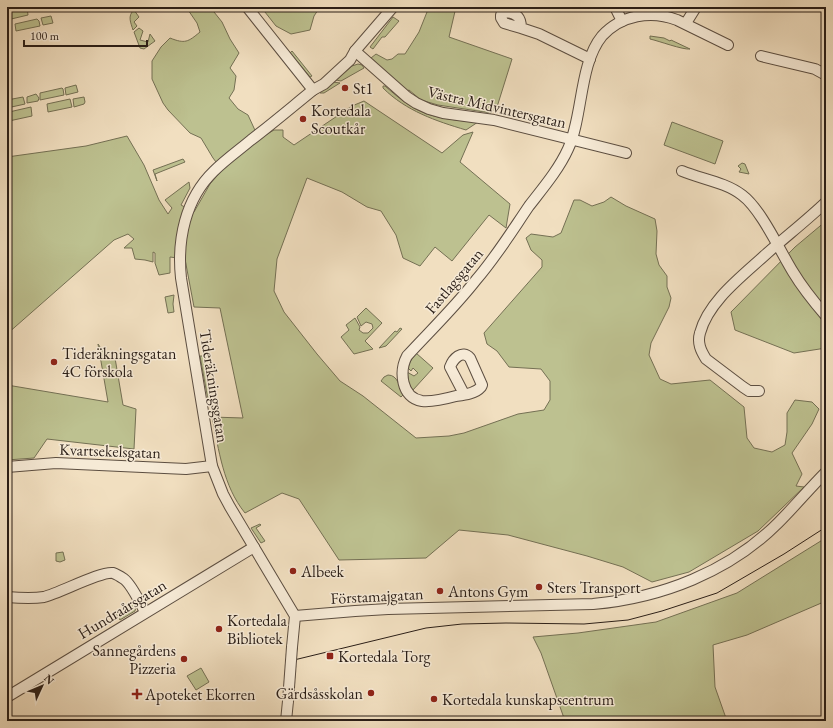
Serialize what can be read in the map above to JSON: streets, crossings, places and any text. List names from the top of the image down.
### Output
{
  "streets": {
    "street": [
      "Västra Midvintersgatan",
      "Fastlagsgatan",
      "Tideräkningsgatan",
      "Kvartsekelsgatan",
      "Förstamajgatan",
      "Hundraårsgatan"
    ]
  },
  "crossings": [
    ["Västra Midvintersgatan", "Fastlagsgatan"],
    ["Västra Midvintersgatan", "Tideräkningsgatan"],
    ["Tideräkningsgatan", "Kvartsekelsgatan"],
    ["Tideräkningsgatan", "Förstamajgatan"],
    ["Tideräkningsgatan", "Hundraårsgatan"]
  ],
  "places": {
    "other": [
      "St1",
      "Kortedala Scoutkår",
      "Tideräkningsgatan 4C förskola",
      "Albeek",
      "Sters Transport",
      "Antons Gym",
      "Kortedala Bibliotek",
      "Sannegårdens Pizzeria",
      "Gärdsåsskolan",
      "Kortedala kunskapscentrum"
    ],
    "transit": ["Kortedala Torg"],
    "health": ["Apoteket Ekorren"]
  },
  "scale_bar": "100 m",
  "north": "top right"
}
